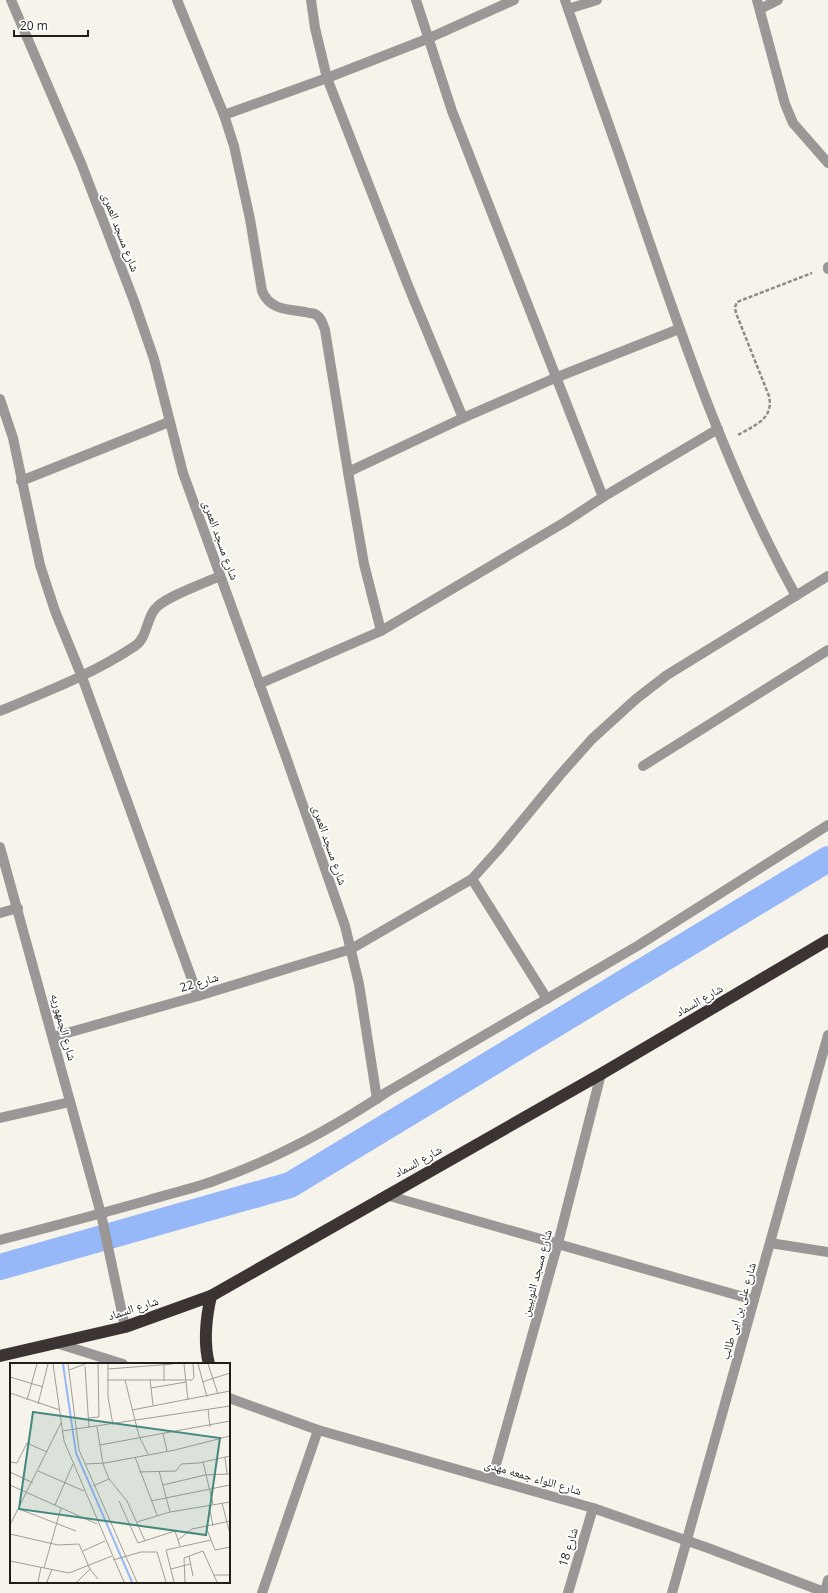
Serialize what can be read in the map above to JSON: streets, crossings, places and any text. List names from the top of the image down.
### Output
{
  "streets": {
    "highway": ["شارع السماد"],
    "street": [
      "شارع مسجد العمرى",
      "شارع 22",
      "شارع الجمهوريه",
      "شارع مسجد النوبيين",
      "شارع على بن ابى طالب",
      "شارع اللواء جمعه مهدى",
      "شارع 18"
    ]
  },
  "crossings": [
    ["شارع مسجد العمرى", "شارع 22"],
    ["شارع 22", "شارع الجمهوريه"],
    ["شارع السماد", "شارع الجمهوريه"],
    ["شارع السماد", "شارع مسجد النوبيين"],
    ["شارع مسجد النوبيين", "شارع اللواء جمعه مهدى"],
    ["شارع على بن ابى طالب", "شارع اللواء جمعه مهدى"],
    ["شارع اللواء جمعه مهدى", "شارع 18"]
  ],
  "scale_bar": "20 m"
}
